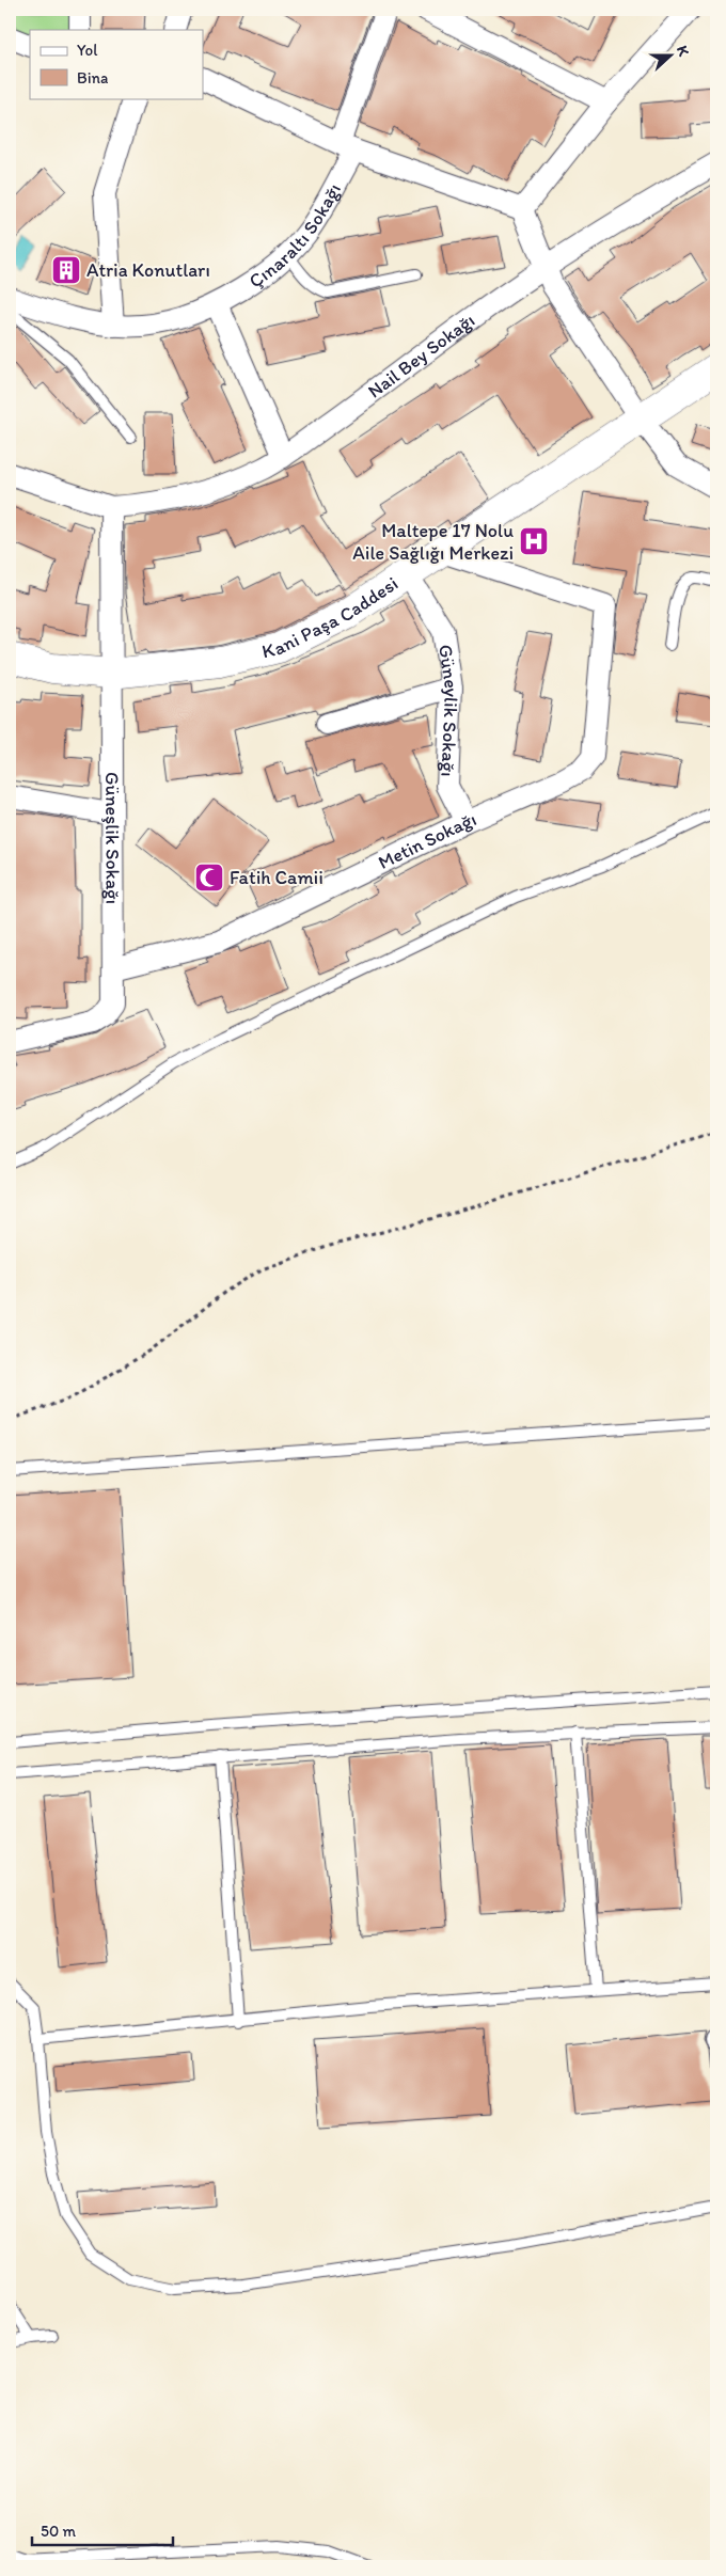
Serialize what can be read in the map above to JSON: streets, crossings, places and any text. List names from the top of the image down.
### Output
{
  "streets": {
    "street": [
      "Çınaraltı Sokağı",
      "Nail Bey Sokağı",
      "Kani Paşa Caddesi",
      "Güneylik Sokağı",
      "Güneşlik Sokağı",
      "Metin Sokağı"
    ]
  },
  "crossings": [
    ["Kani Paşa Caddesi", "Güneylik Sokağı"],
    ["Kani Paşa Caddesi", "Güneşlik Sokağı"],
    ["Kani Paşa Caddesi", "Metin Sokağı"],
    ["Güneylik Sokağı", "Metin Sokağı"],
    ["Güneşlik Sokağı", "Metin Sokağı"]
  ],
  "places": {
    "building": ["Atria Konutları"],
    "hospital": ["Maltepe 17 Nolu Aile Sağlığı Merkezi"],
    "mosque": ["Fatih Camii"]
  },
  "legend": ["Yol", "Bina"],
  "scale_bar": "50 m",
  "north": "right"
}
